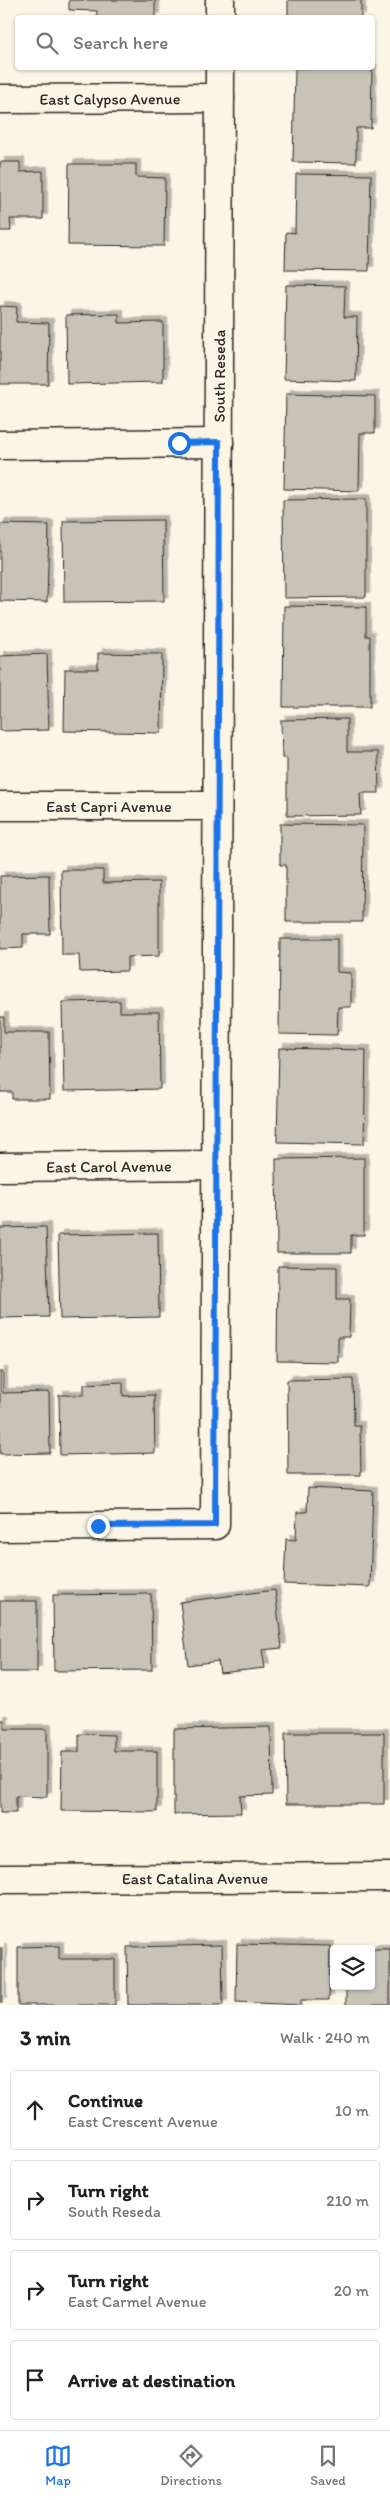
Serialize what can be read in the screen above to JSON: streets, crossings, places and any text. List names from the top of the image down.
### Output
{
  "streets": {
    "street": [
      "East Calypso Avenue",
      "South Reseda",
      "East Capri Avenue",
      "East Carol Avenue",
      "East Catalina Avenue"
    ]
  },
  "crossings": [
    ["East Calypso Avenue", "South Reseda"],
    ["South Reseda", "East Capri Avenue"],
    ["South Reseda", "East Carol Avenue"]
  ],
  "page": {
    "search": "Search here",
    "heading": ["3 min", "Walk · 240 m"],
    "list": [
      ["Continue", "East Crescent Avenue", "10 m"],
      ["Turn right", "South Reseda", "210 m"],
      ["Turn right", "East Carmel Avenue", "20 m"],
      "Arrive at destination"
    ],
    "nav": ["Map", "Directions", "Saved"]
  }
}
